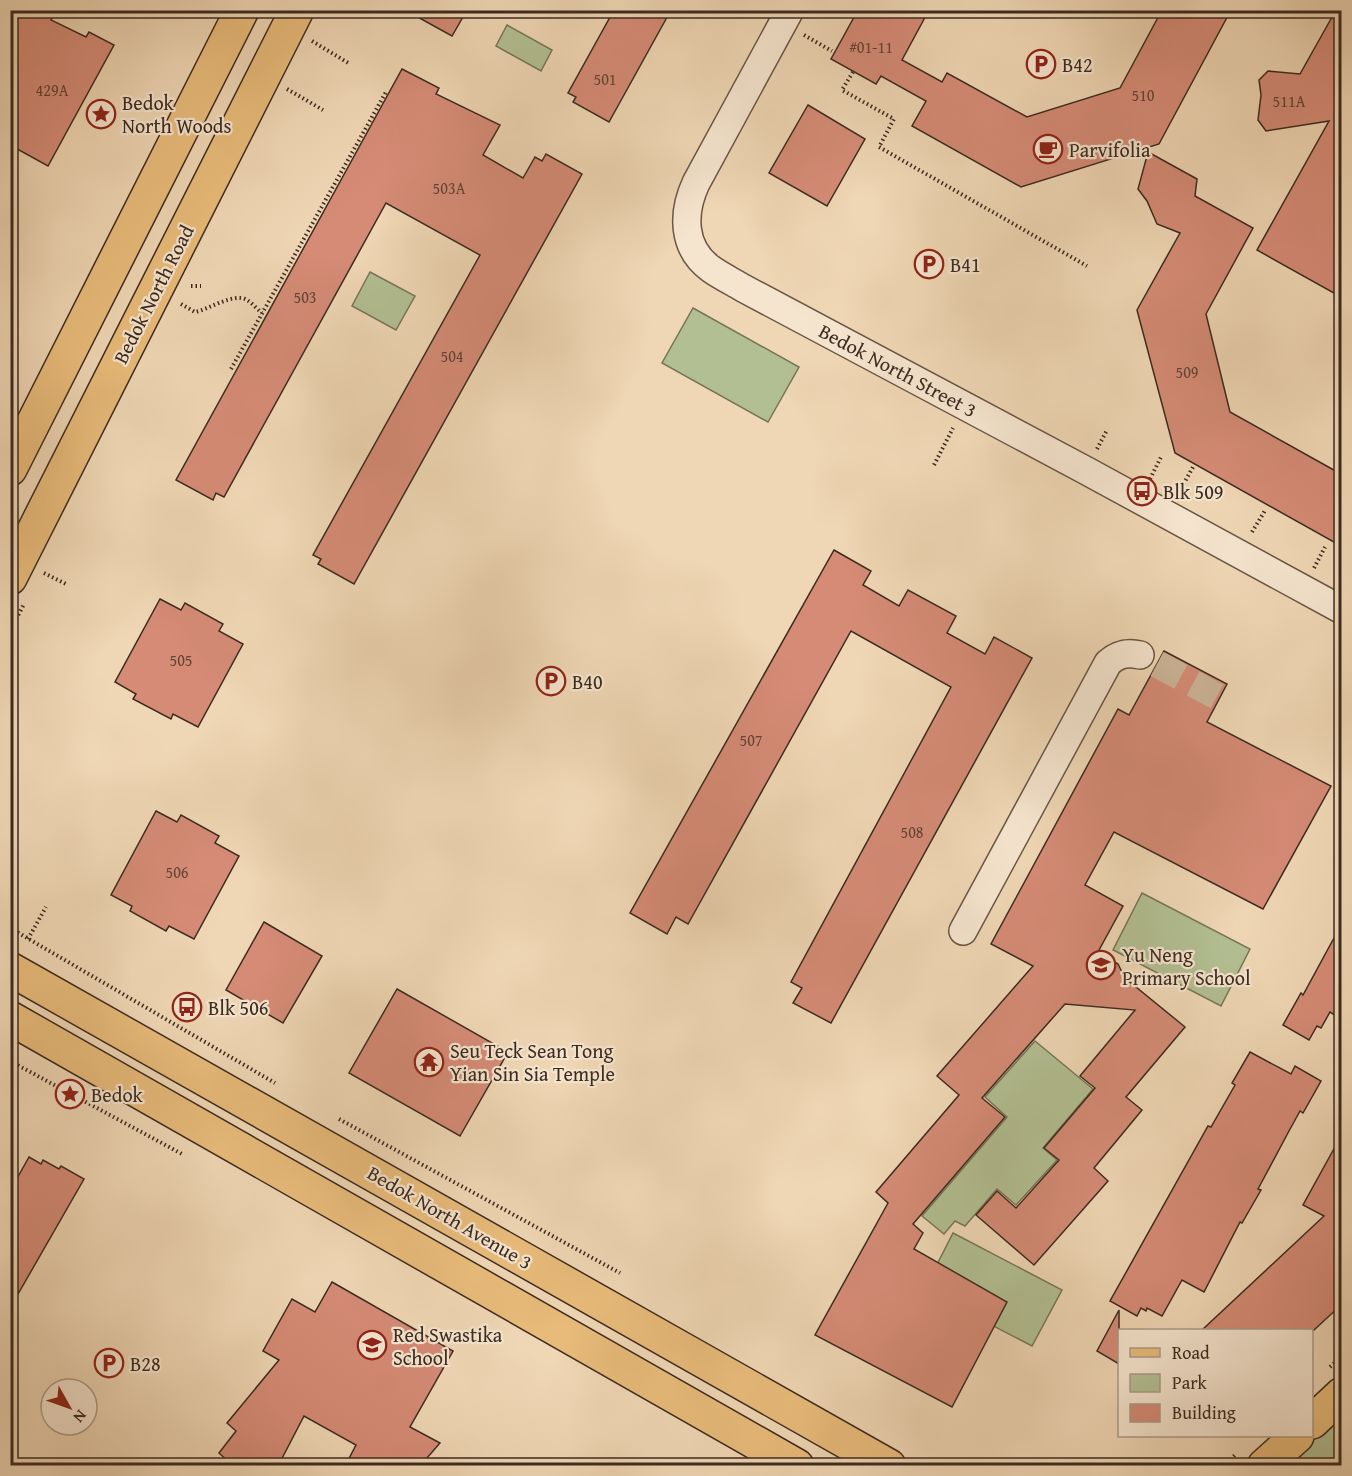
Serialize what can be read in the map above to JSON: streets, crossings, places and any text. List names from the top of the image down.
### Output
{
  "streets": {
    "main road": ["Bedok North Road", "Bedok North Avenue 3"],
    "street": ["Bedok North Street 3"]
  },
  "places": {
    "parking": [
      "B42",
      "B41",
      "B40",
      "B28"
    ],
    "place": ["Bedok North Woods", "Bedok"],
    "cafe": ["Parvifolia"],
    "bus stop": ["Blk 509", "Blk 506"],
    "school or university": ["Yu Neng Primary School", "Red Swastika School"],
    "temple": ["Seu Teck Sean Tong Yian Sin Sia Temple"]
  },
  "house_numbers": [
    "#01-11",
    "501",
    "429A",
    "510",
    "511A",
    "503A",
    "503",
    "504",
    "509",
    "505",
    "507",
    "508",
    "506"
  ],
  "legend": ["Road", "Park", "Building"],
  "north": "bottom right"
}
